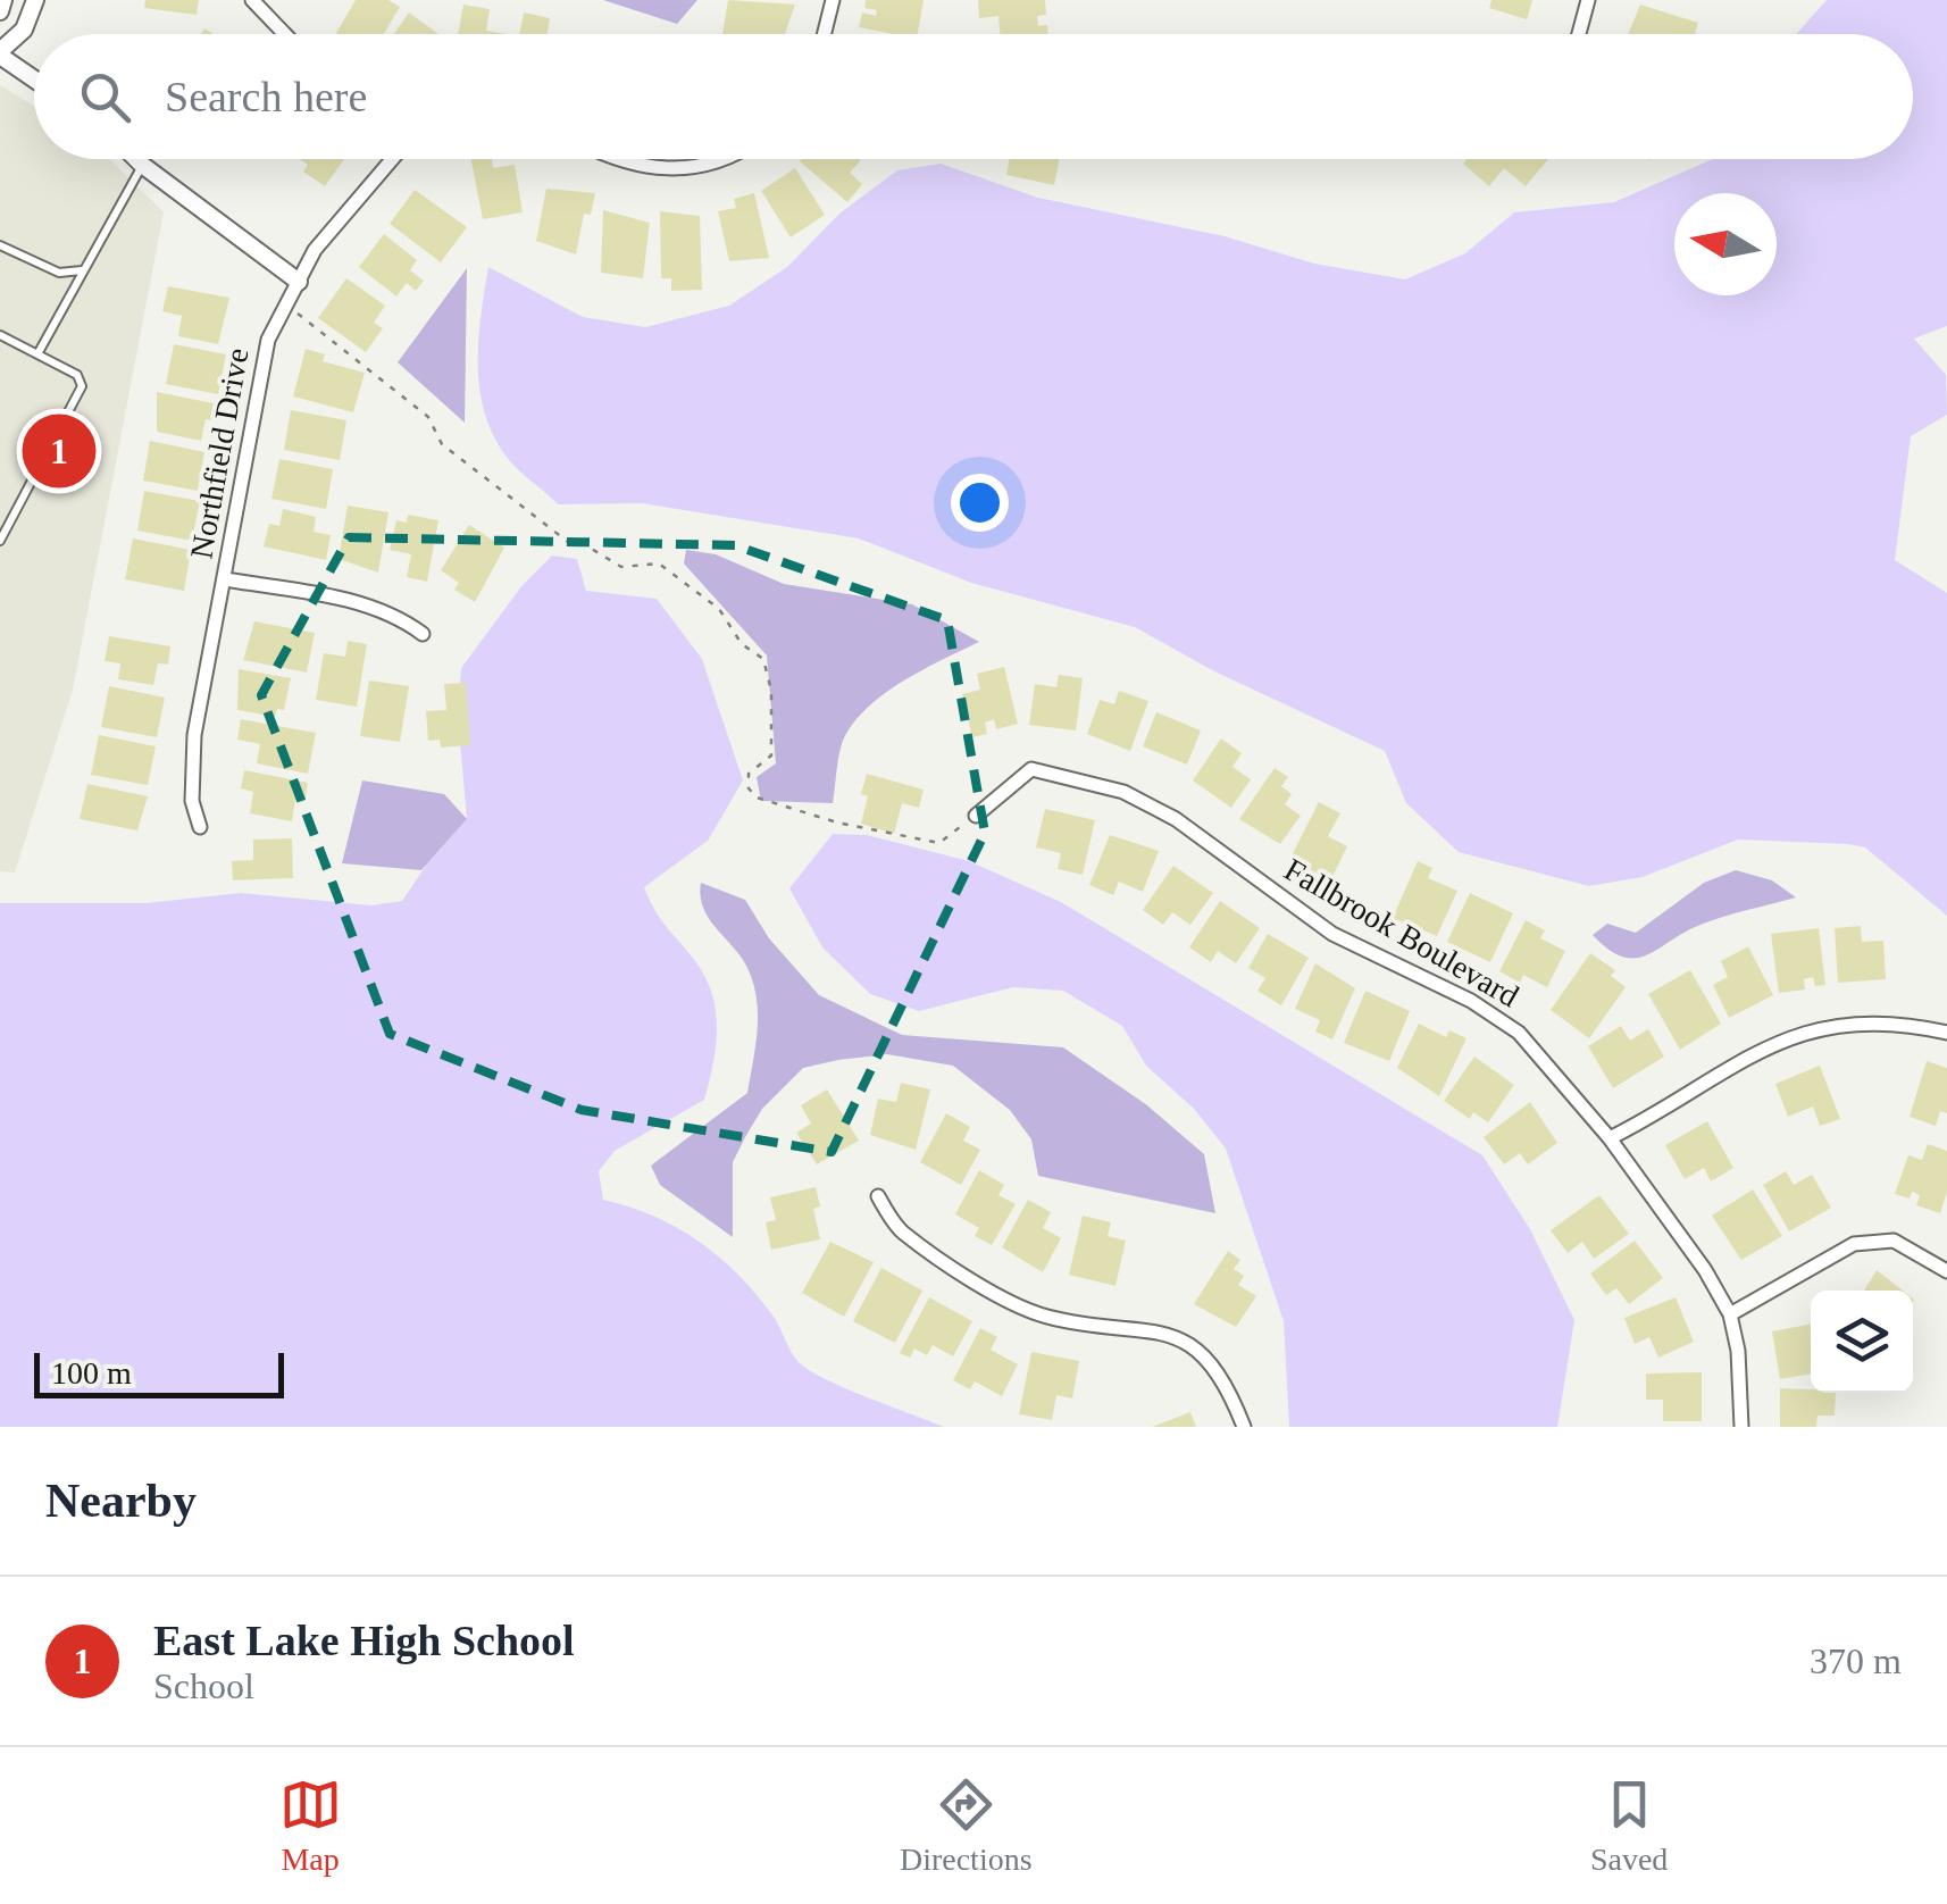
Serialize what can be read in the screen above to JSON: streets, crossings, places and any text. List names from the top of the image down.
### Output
{
  "streets": {
    "street": ["Northfield Drive", "Fallbrook Boulevard"]
  },
  "scale_bar": "100 m",
  "north": "left",
  "page": {
    "search": "Search here",
    "pins": "1",
    "scale": "100 m",
    "heading": "Nearby",
    "list": [
      {
        "mark": "1",
        "name": "East Lake High School",
        "note": "School",
        "value": "370 m"
      }
    ],
    "nav": ["Map", "Directions", "Saved"]
  }
}
